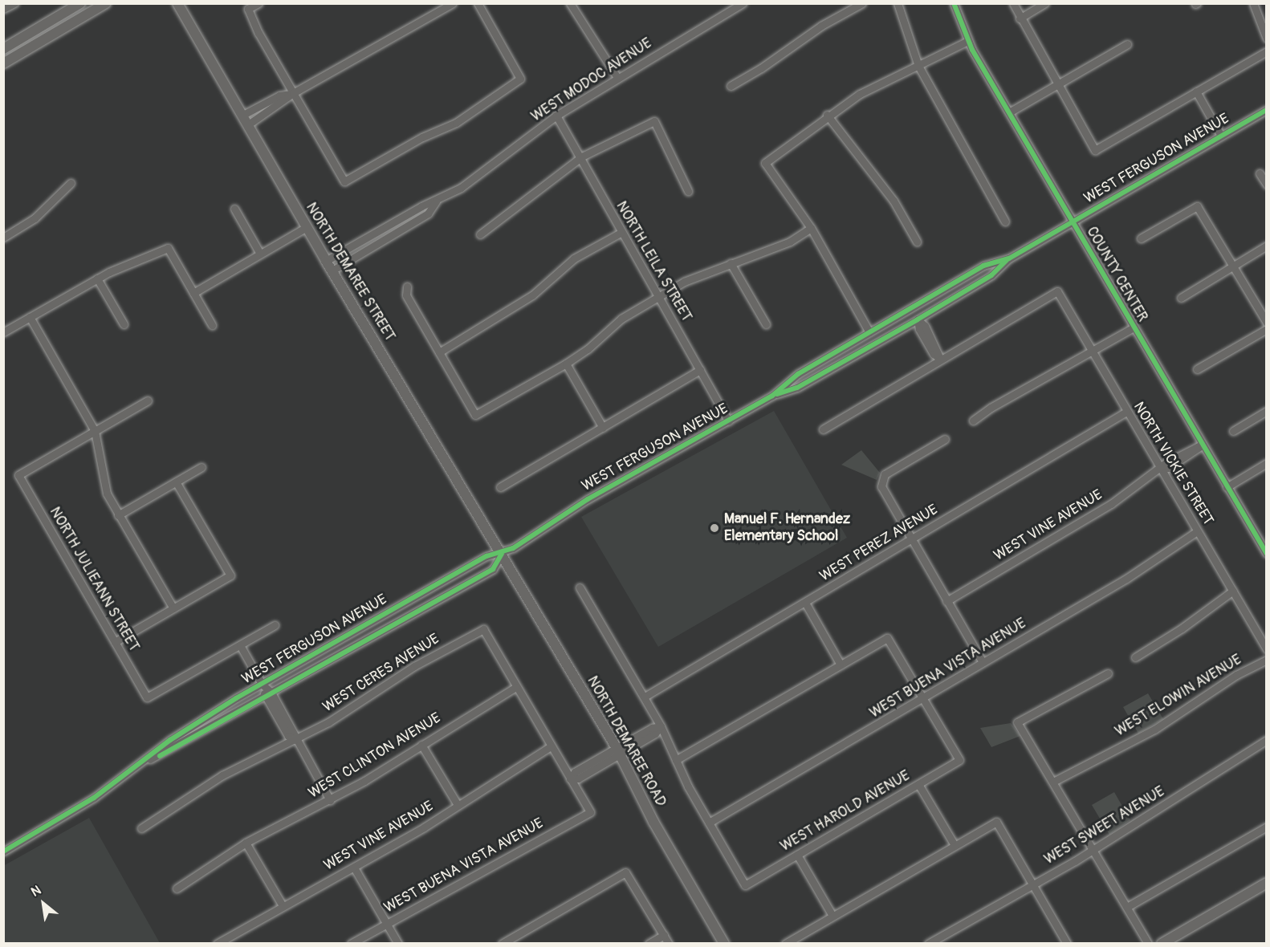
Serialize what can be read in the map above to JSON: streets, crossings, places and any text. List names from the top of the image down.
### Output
{
  "streets": {
    "main road": ["NORTH DEMAREE STREET", "NORTH DEMAREE ROAD"],
    "street": [
      "WEST MODOC AVENUE",
      "WEST FERGUSON AVENUE",
      "NORTH LEILA STREET",
      "COUNTY CENTER",
      "NORTH VICKIE STREET",
      "WEST VINE AVENUE",
      "WEST PEREZ AVENUE",
      "NORTH JULIEANN STREET",
      "WEST BUENA VISTA AVENUE",
      "WEST CERES AVENUE",
      "WEST ELOWIN AVENUE",
      "WEST CLINTON AVENUE",
      "WEST HAROLD AVENUE",
      "WEST SWEET AVENUE"
    ]
  },
  "crossings": [
    ["WEST MODOC AVENUE", "NORTH LEILA STREET"],
    ["WEST MODOC AVENUE", "NORTH DEMAREE STREET"],
    ["WEST FERGUSON AVENUE", "NORTH LEILA STREET"],
    ["WEST FERGUSON AVENUE", "NORTH DEMAREE STREET"],
    ["WEST FERGUSON AVENUE", "COUNTY CENTER"],
    ["WEST FERGUSON AVENUE", "NORTH DEMAREE ROAD"],
    ["NORTH DEMAREE STREET", "NORTH DEMAREE ROAD"],
    ["COUNTY CENTER", "WEST VINE AVENUE"],
    ["NORTH VICKIE STREET", "WEST VINE AVENUE"],
    ["NORTH VICKIE STREET", "WEST PEREZ AVENUE"],
    ["NORTH VICKIE STREET", "WEST BUENA VISTA AVENUE"],
    ["WEST BUENA VISTA AVENUE", "WEST HAROLD AVENUE"],
    ["WEST CERES AVENUE", "WEST CLINTON AVENUE"]
  ],
  "places": ["Manuel F. Hernandez Elementary School"],
  "north": "top left"
}
